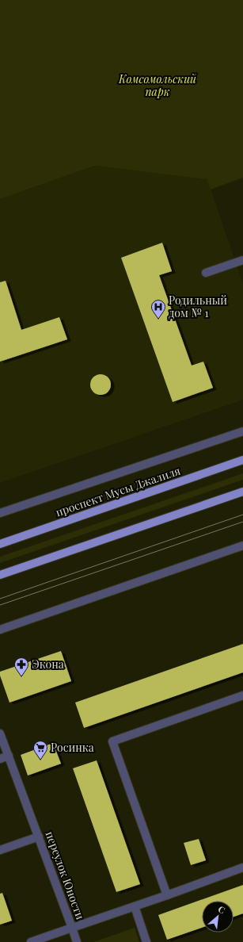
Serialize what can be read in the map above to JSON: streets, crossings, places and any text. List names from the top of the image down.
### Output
{
  "streets": {
    "main road": ["проспект Мусы Джалиля"],
    "street": ["переулок Юности"]
  },
  "parks": ["Комсомольский парк"],
  "places": {
    "hospital": ["Родильный дом № 1"],
    "pharmacy": ["Экона"],
    "supermarket": ["Росинка"]
  },
  "north": "top right"
}
